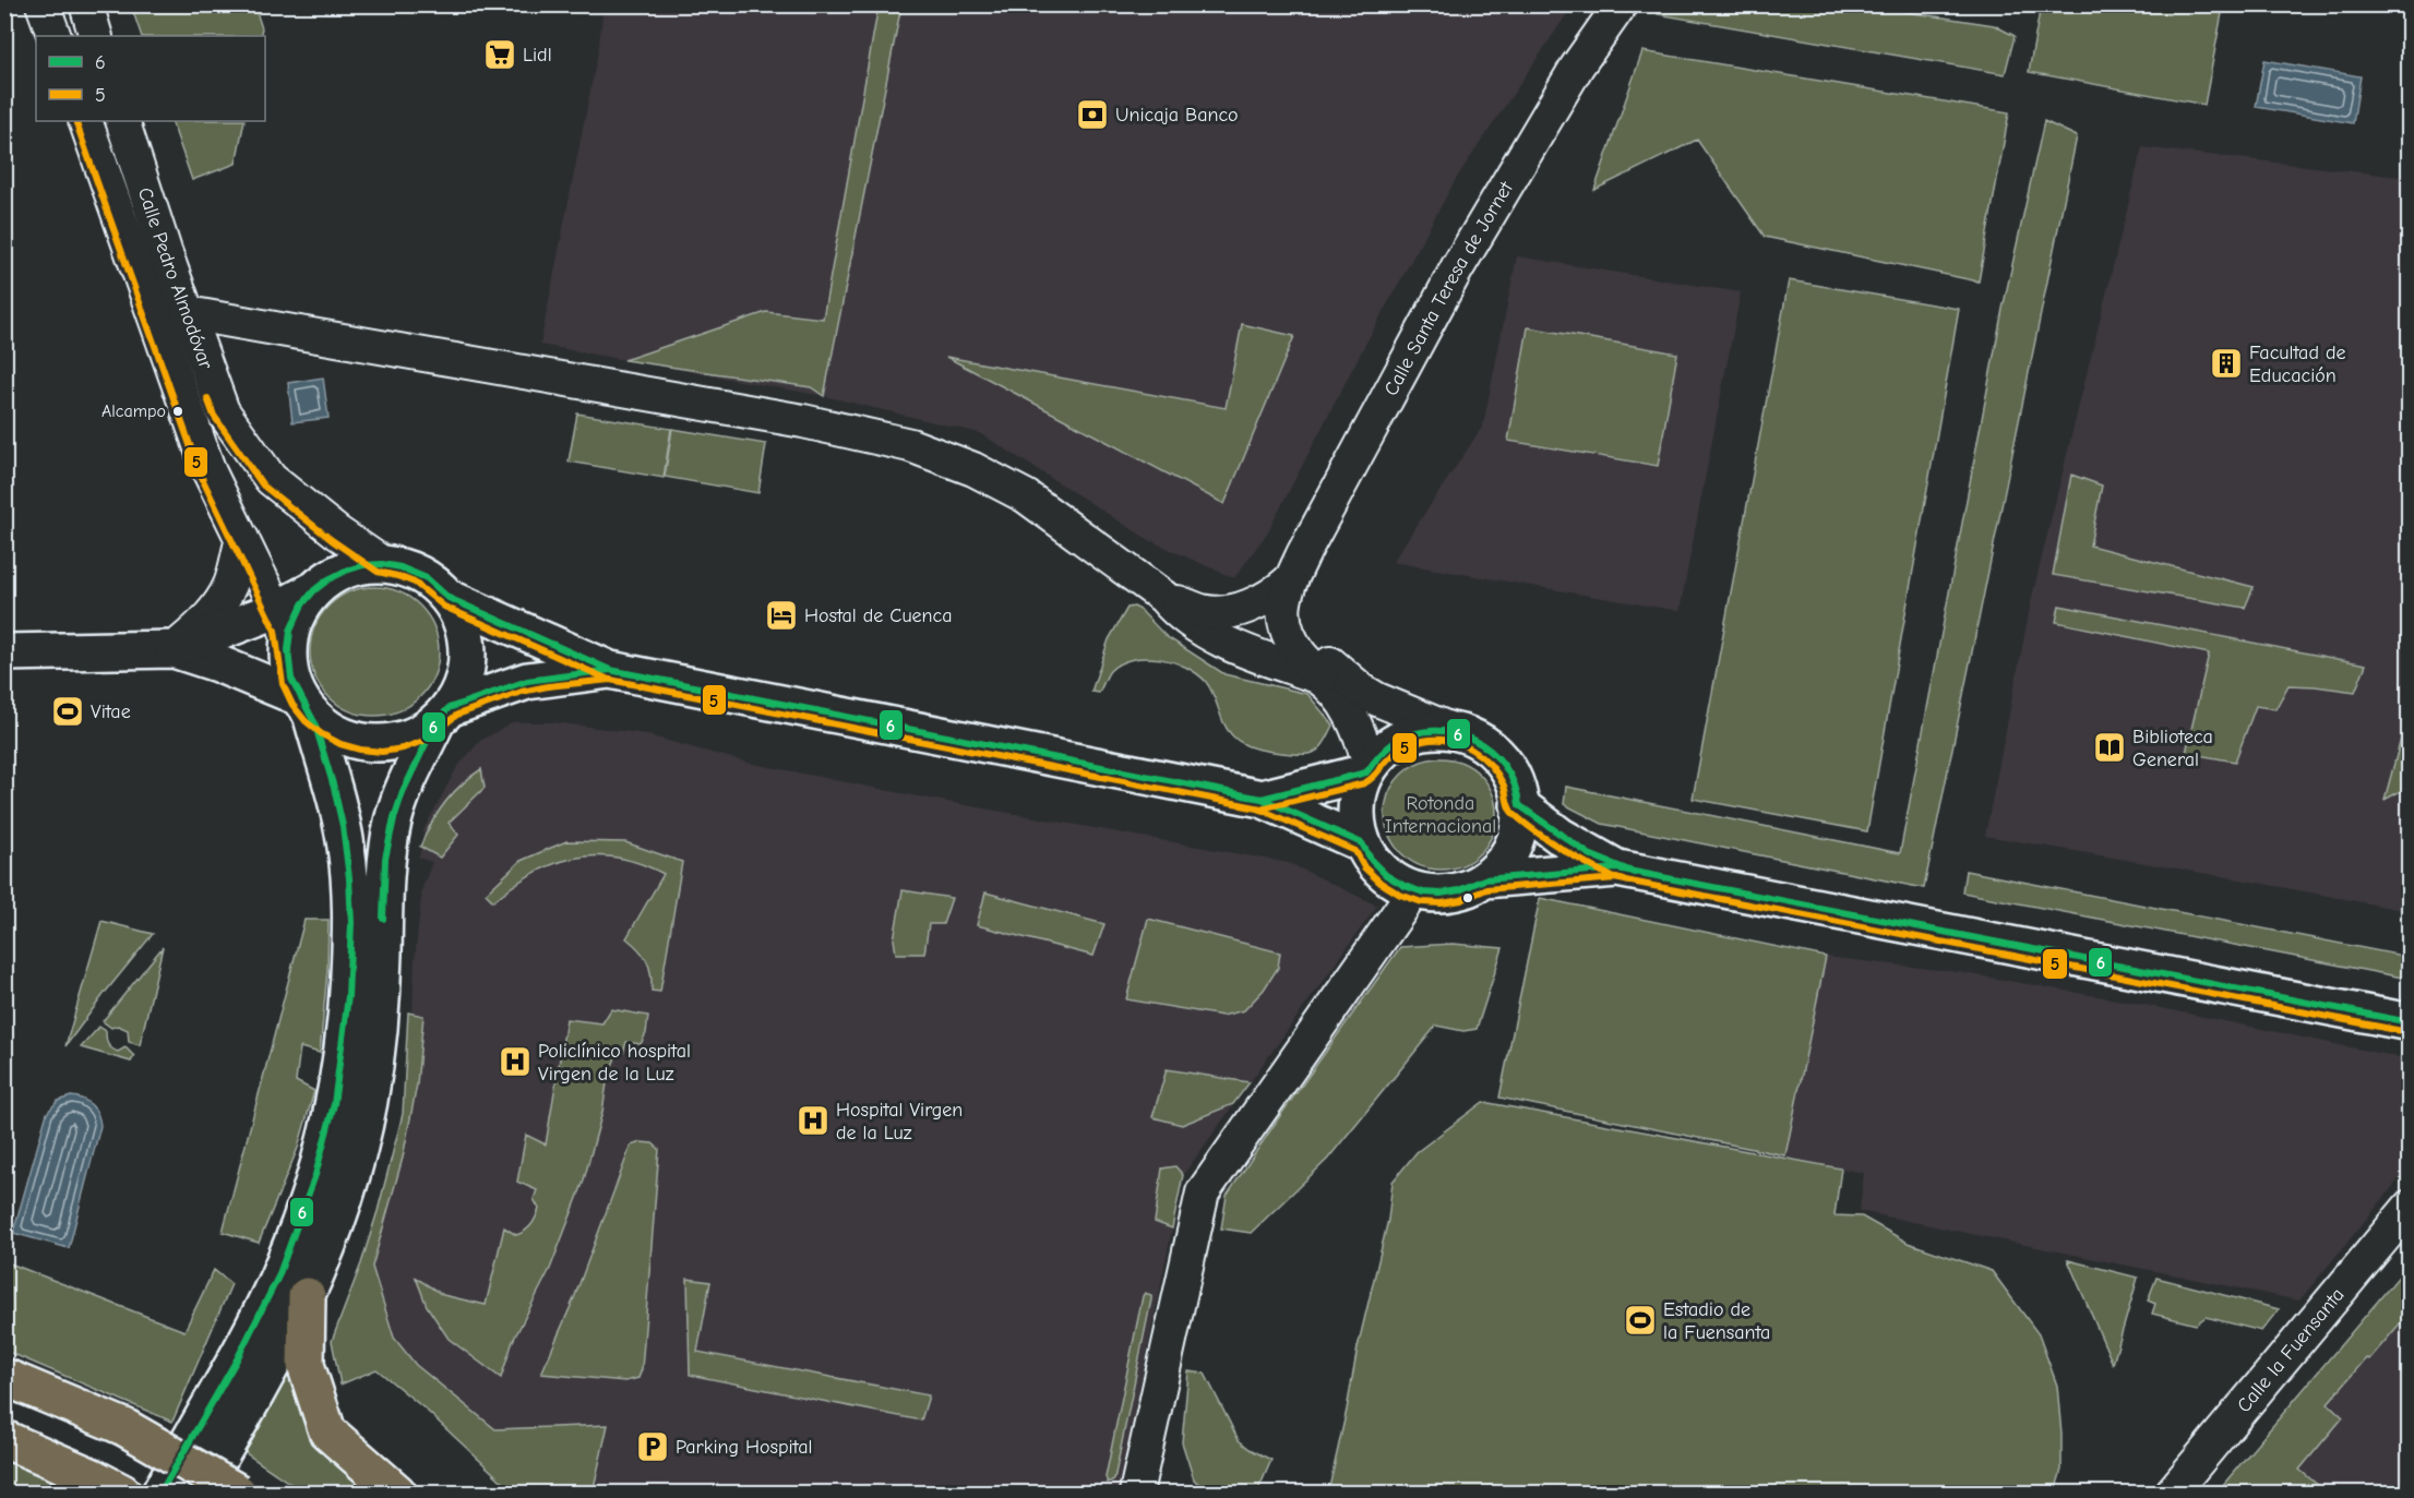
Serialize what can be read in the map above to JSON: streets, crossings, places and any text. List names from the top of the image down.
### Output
{
  "streets": {
    "street": ["Calle Pedro Almodóvar", "Calle Santa Teresa de Jornet", "Calle la Fuensanta"]
  },
  "parks": ["Rotonda Internacional"],
  "places": {
    "supermarket": ["Lidl"],
    "bank": ["Unicaja Banco"],
    "building": ["Facultad de Educación"],
    "other": ["Alcampo"],
    "hotel": ["Hostal de Cuenca"],
    "sports": ["Vitae", "Estadio de la Fuensanta"],
    "library": ["Biblioteca General"],
    "hospital": ["Policlínico hospital Virgen de la Luz", "Hospital Virgen de la Luz"],
    "parking": ["Parking Hospital"]
  },
  "lines": ["transit line 5", "transit line 6"],
  "legend": ["6", "5"]
}
